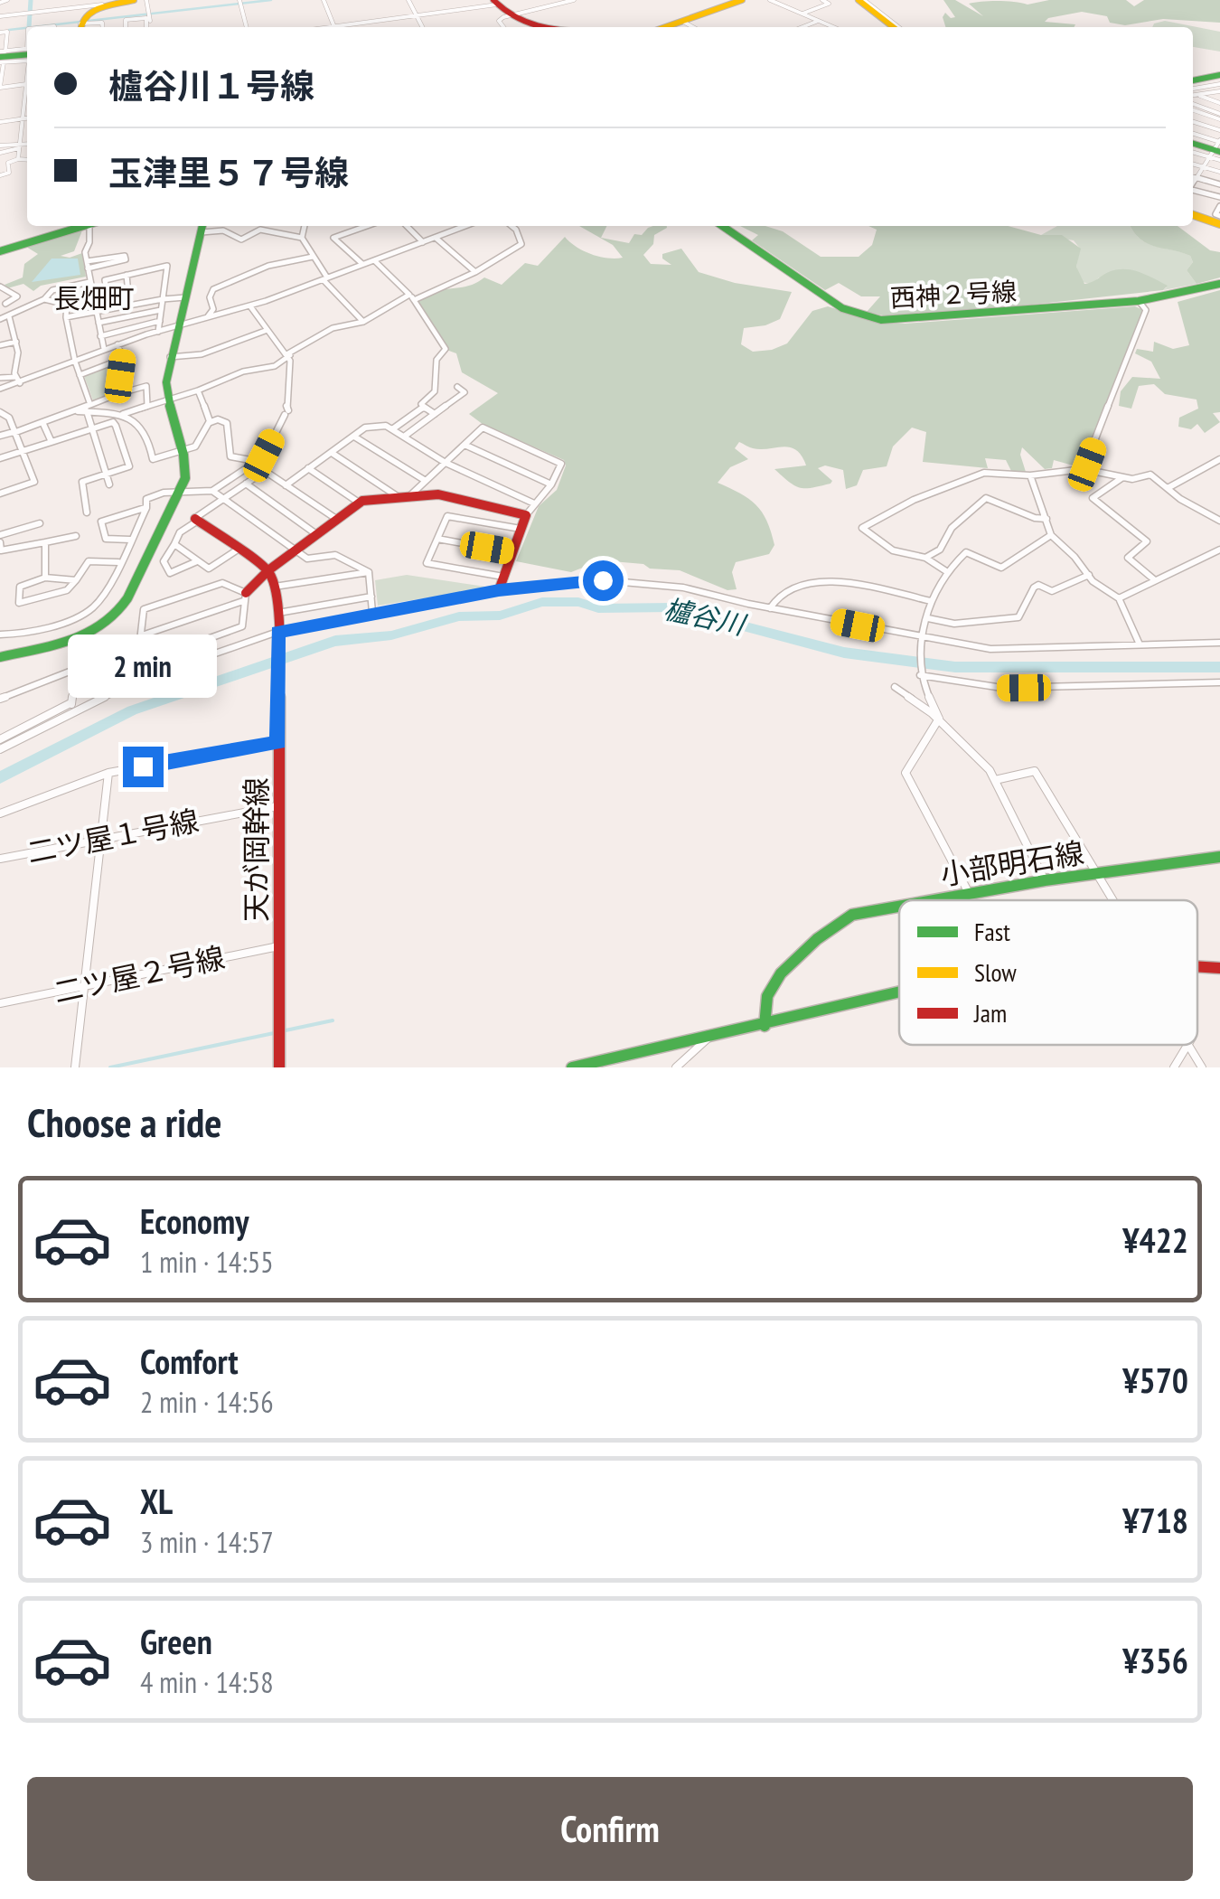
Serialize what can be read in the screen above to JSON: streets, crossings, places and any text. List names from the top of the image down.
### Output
{
  "streets": {
    "main road": ["西神２号線", "天が岡幹線", "小部明石線"],
    "street": ["二ツ屋１号線", "二ツ屋２号線"]
  },
  "crossings": [
    ["二ツ屋１号線", "天が岡幹線"],
    ["天が岡幹線", "二ツ屋２号線"]
  ],
  "districts": ["長畑町"],
  "water": ["櫨谷川"],
  "legend": ["Fast", "Slow", "Jam"],
  "page": {
    "banner": ["櫨谷川１号線", "玉津里５７号線"],
    "bubble": "2 min",
    "heading": "Choose a ride",
    "list": [
      {
        "name": "Economy",
        "note": "1 min · 14:55",
        "value": "¥422"
      },
      {
        "name": "Comfort",
        "note": "2 min · 14:56",
        "value": "¥570"
      },
      {
        "name": "XL",
        "note": "3 min · 14:57",
        "value": "¥718"
      },
      {
        "name": "Green",
        "note": "4 min · 14:58",
        "value": "¥356"
      }
    ],
    "buttons": "Confirm"
  }
}
